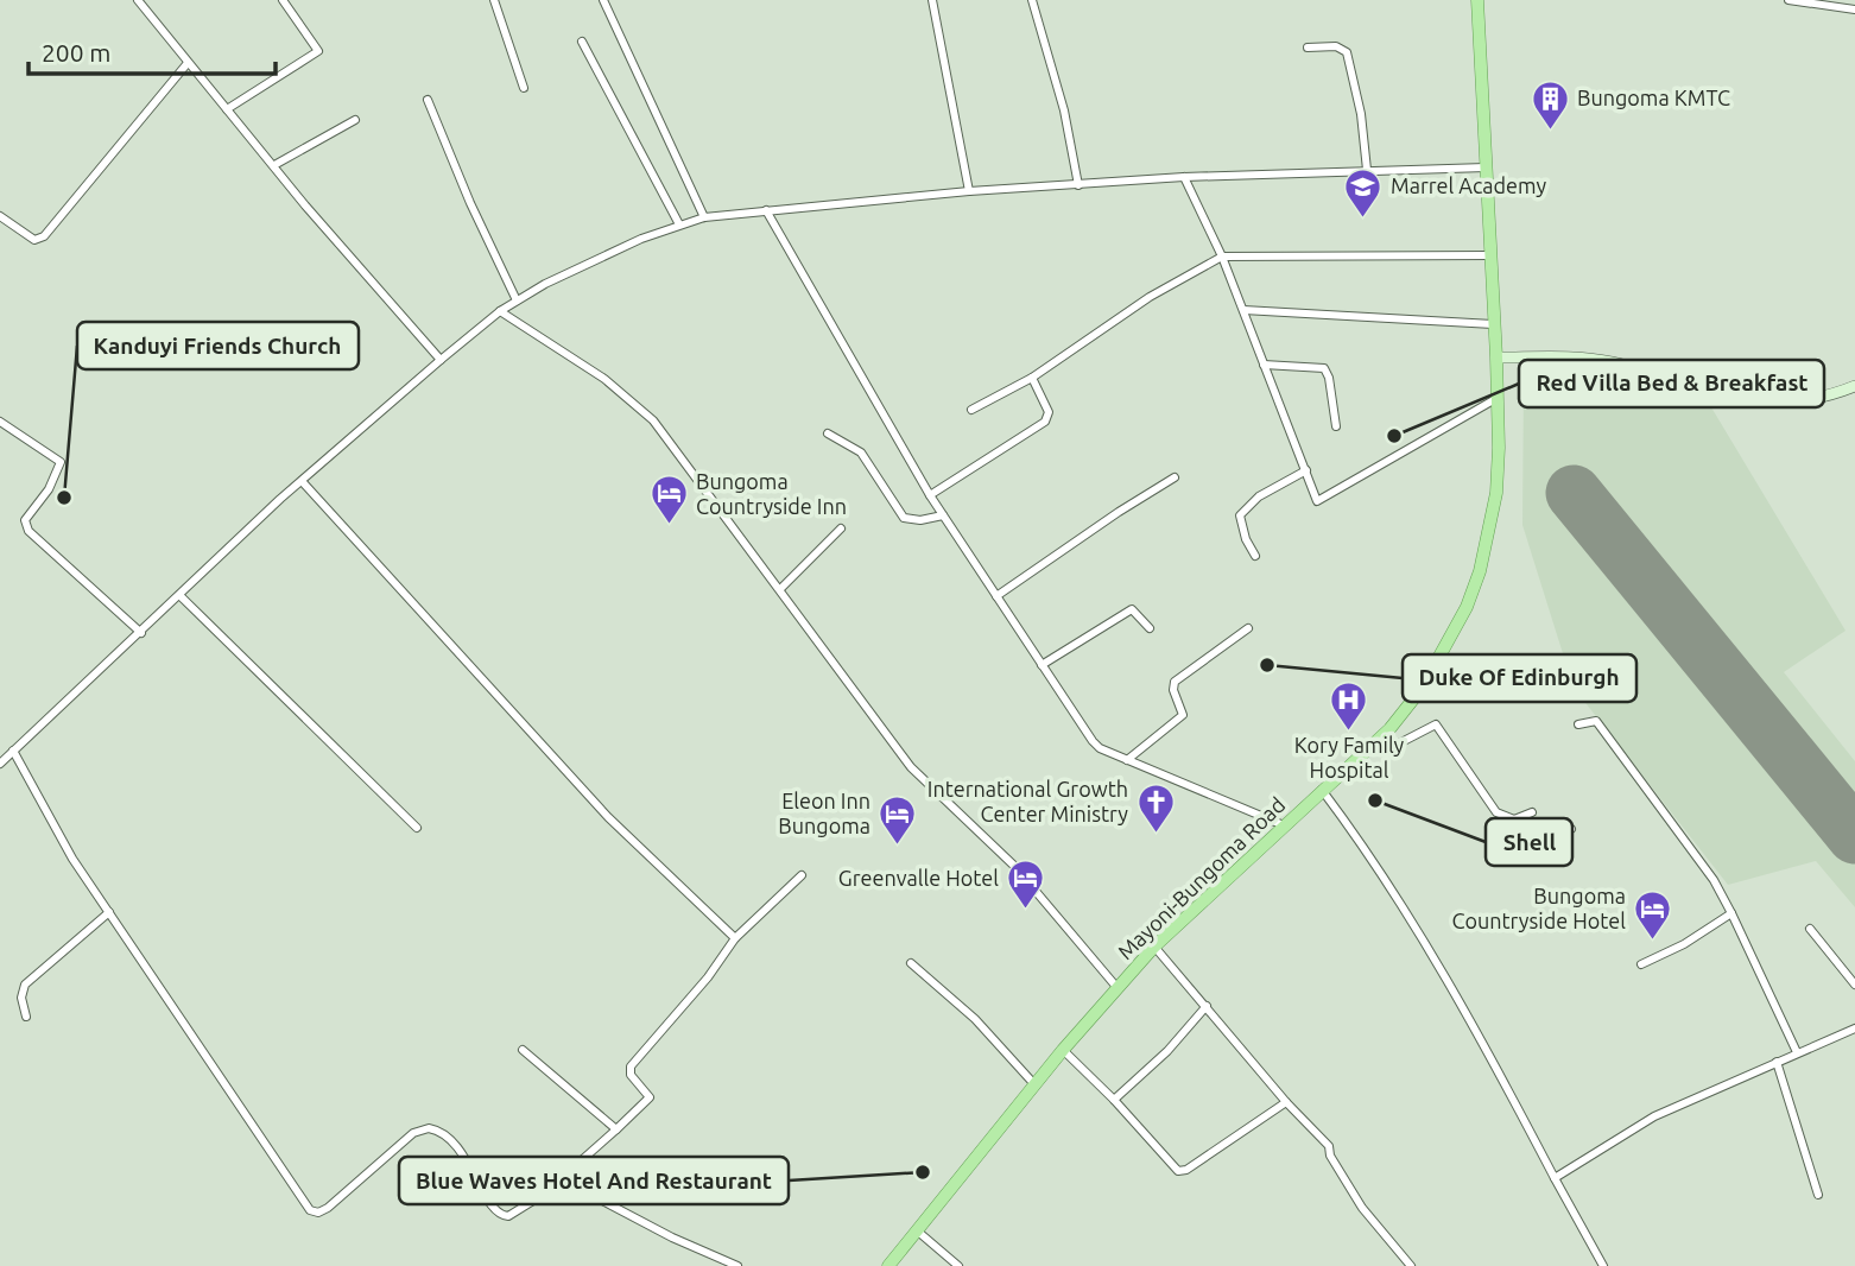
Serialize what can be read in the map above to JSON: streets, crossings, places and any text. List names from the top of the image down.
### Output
{
  "streets": {
    "main road": ["Mayoni-Bungoma Road"]
  },
  "places": {
    "building": ["Bungoma KMTC"],
    "school or university": ["Marrel Academy"],
    "other": [
      "Red Villa Bed & Breakfast",
      "Kanduyi Friends Church",
      "Duke Of Edinburgh",
      "Shell",
      "Blue Waves Hotel And Restaurant"
    ],
    "hotel": [
      "Bungoma Countryside Inn",
      "Eleon Inn Bungoma",
      "Greenvalle Hotel",
      "Bungoma Countryside Hotel"
    ],
    "hospital": ["Kory Family Hospital"],
    "church": ["International Growth Center Ministry"]
  },
  "scale_bar": "200 m"
}
